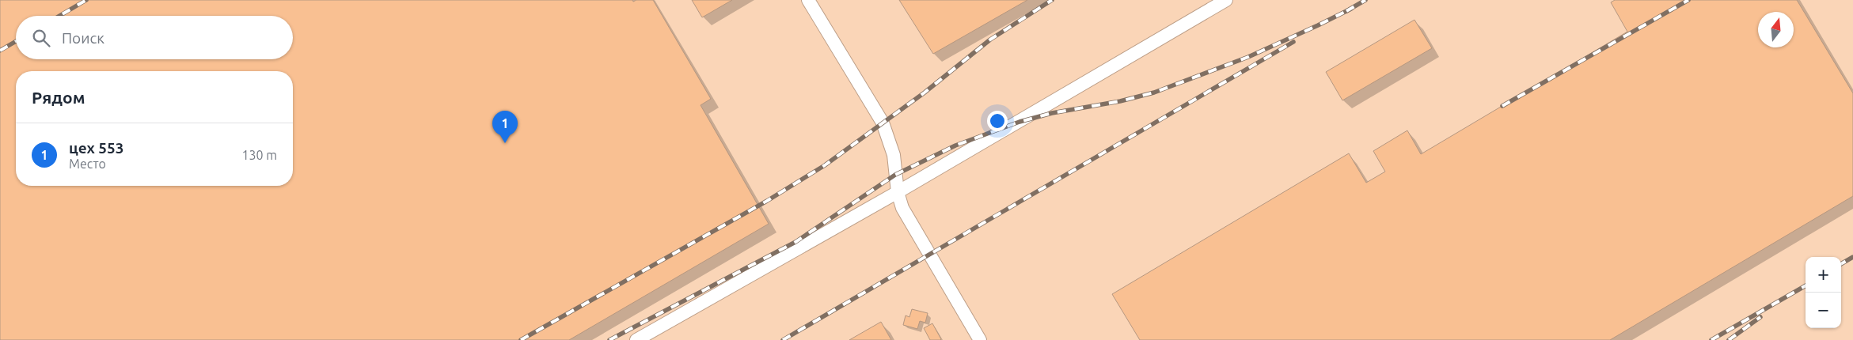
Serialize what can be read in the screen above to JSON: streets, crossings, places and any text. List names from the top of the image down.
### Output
{
  "north": "top",
  "page": {
    "search": "Поиск",
    "heading": "Рядом",
    "pins": "1",
    "list": [
      {
        "mark": "1",
        "name": "цех 553",
        "note": "Место",
        "value": "130 m"
      }
    ],
    "map_buttons": ["+", "−"]
  }
}
